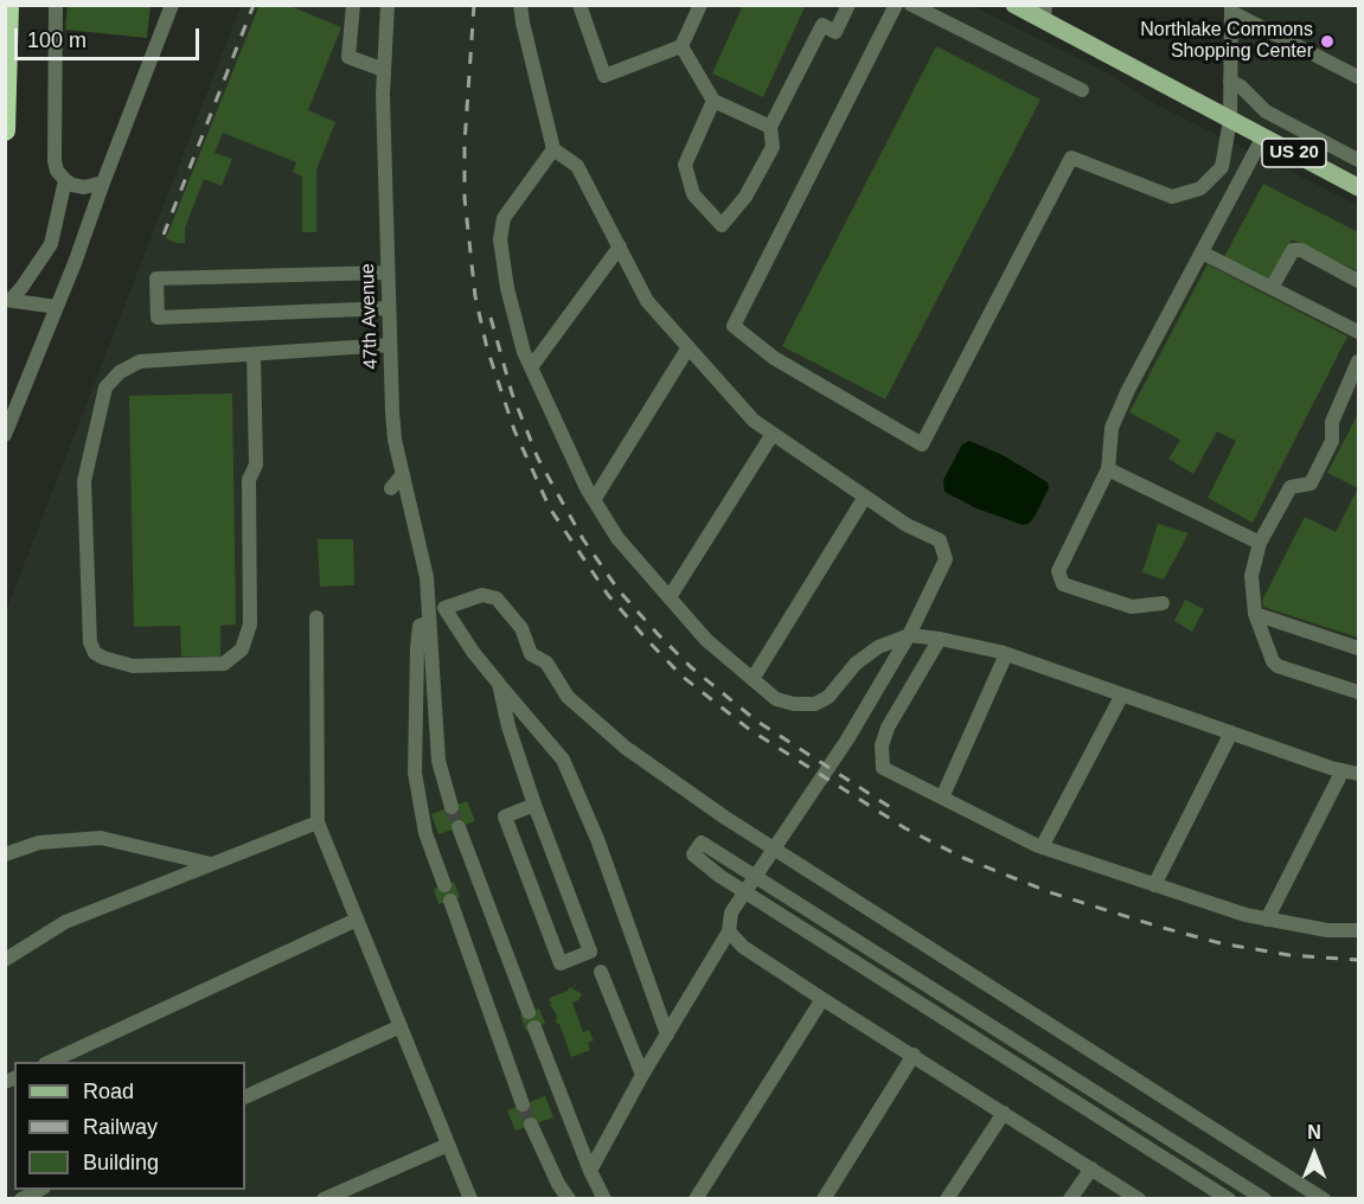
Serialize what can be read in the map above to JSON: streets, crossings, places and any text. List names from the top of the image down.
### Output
{
  "streets": {
    "main road": ["US 20"],
    "street": ["47th Avenue"]
  },
  "places": ["Northlake Commons Shopping Center"],
  "legend": ["Road", "Railway", "Building"],
  "scale_bar": "100 m",
  "north": "top"
}
